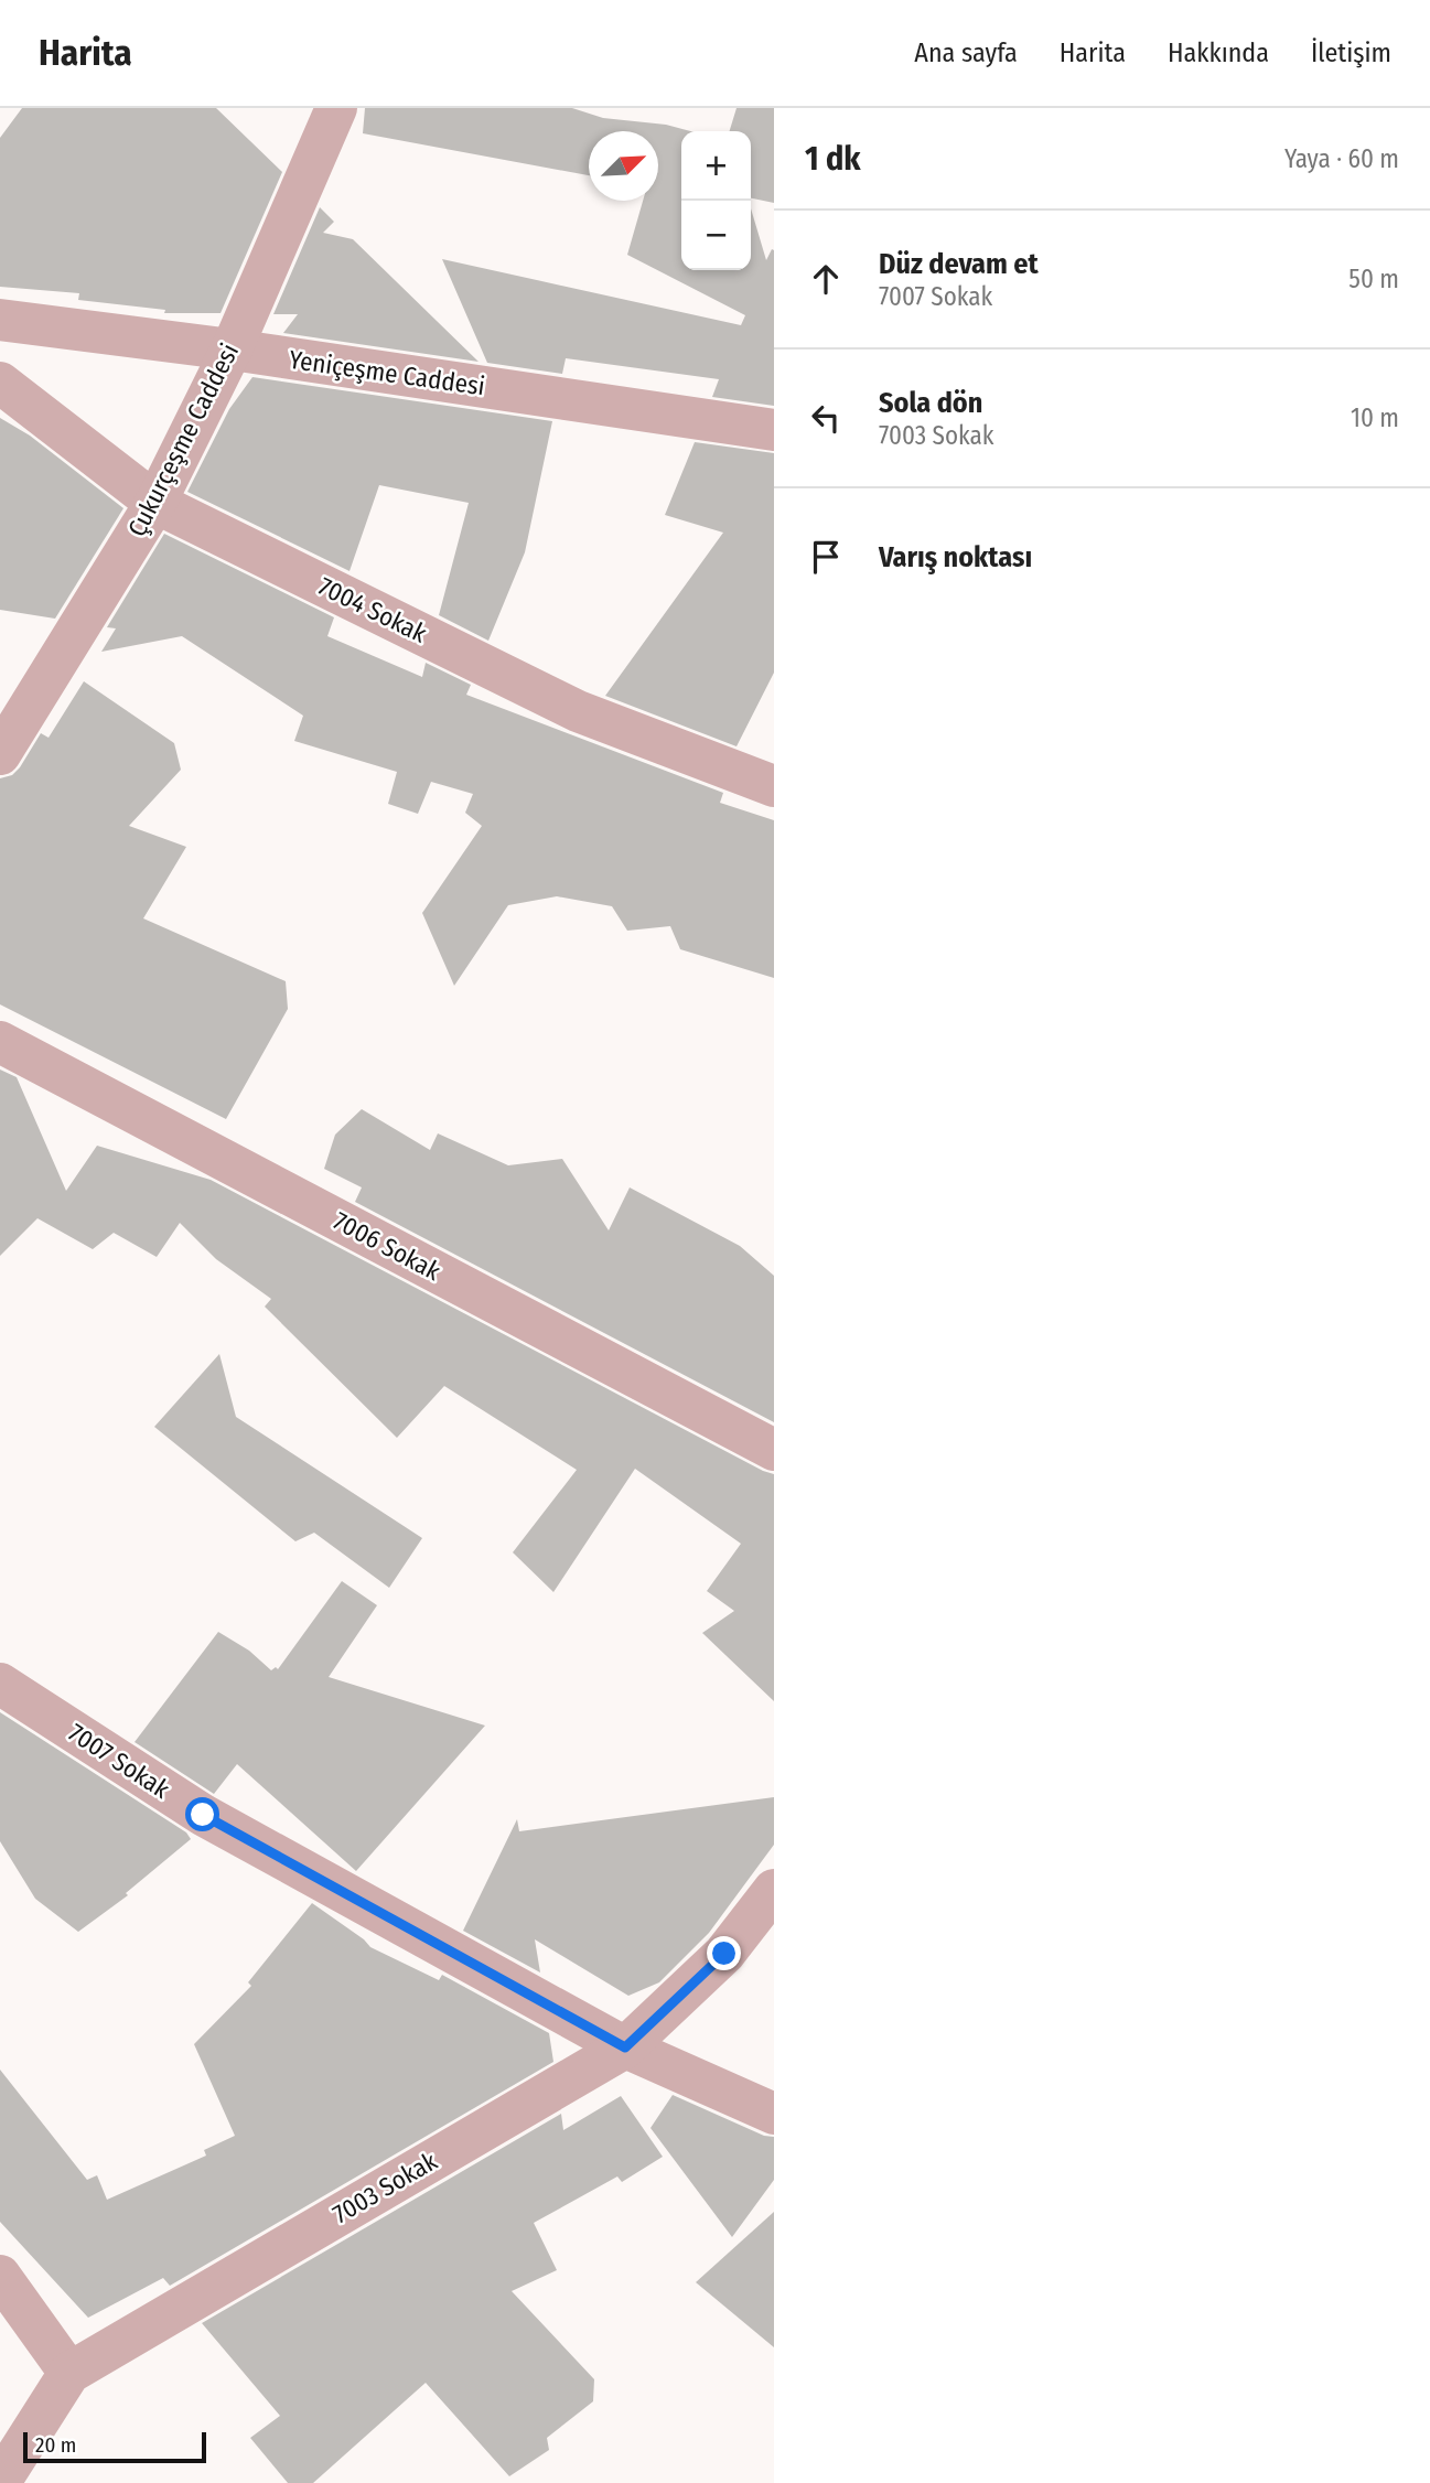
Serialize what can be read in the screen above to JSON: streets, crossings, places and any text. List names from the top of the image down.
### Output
{
  "streets": {
    "street": [
      "Yeniçeşme Caddesi",
      "Çukurçeşme Caddesi",
      "7004 Sokak",
      "7006 Sokak",
      "7007 Sokak",
      "7003 Sokak"
    ]
  },
  "crossings": [
    ["Yeniçeşme Caddesi", "Çukurçeşme Caddesi"],
    ["Çukurçeşme Caddesi", "7004 Sokak"],
    ["7007 Sokak", "7003 Sokak"]
  ],
  "scale_bar": "20 m",
  "north": "top right",
  "page": {
    "header": "Harita",
    "nav": [
      "Ana sayfa",
      "Harita",
      "Hakkında",
      "İletişim"
    ],
    "heading": ["1 dk", "Yaya · 60 m"],
    "map_buttons": ["+", "−"],
    "list": [
      ["Düz devam et", "7007 Sokak", "50 m"],
      ["Sola dön", "7003 Sokak", "10 m"],
      "Varış noktası"
    ],
    "scale": "20 m"
  }
}
